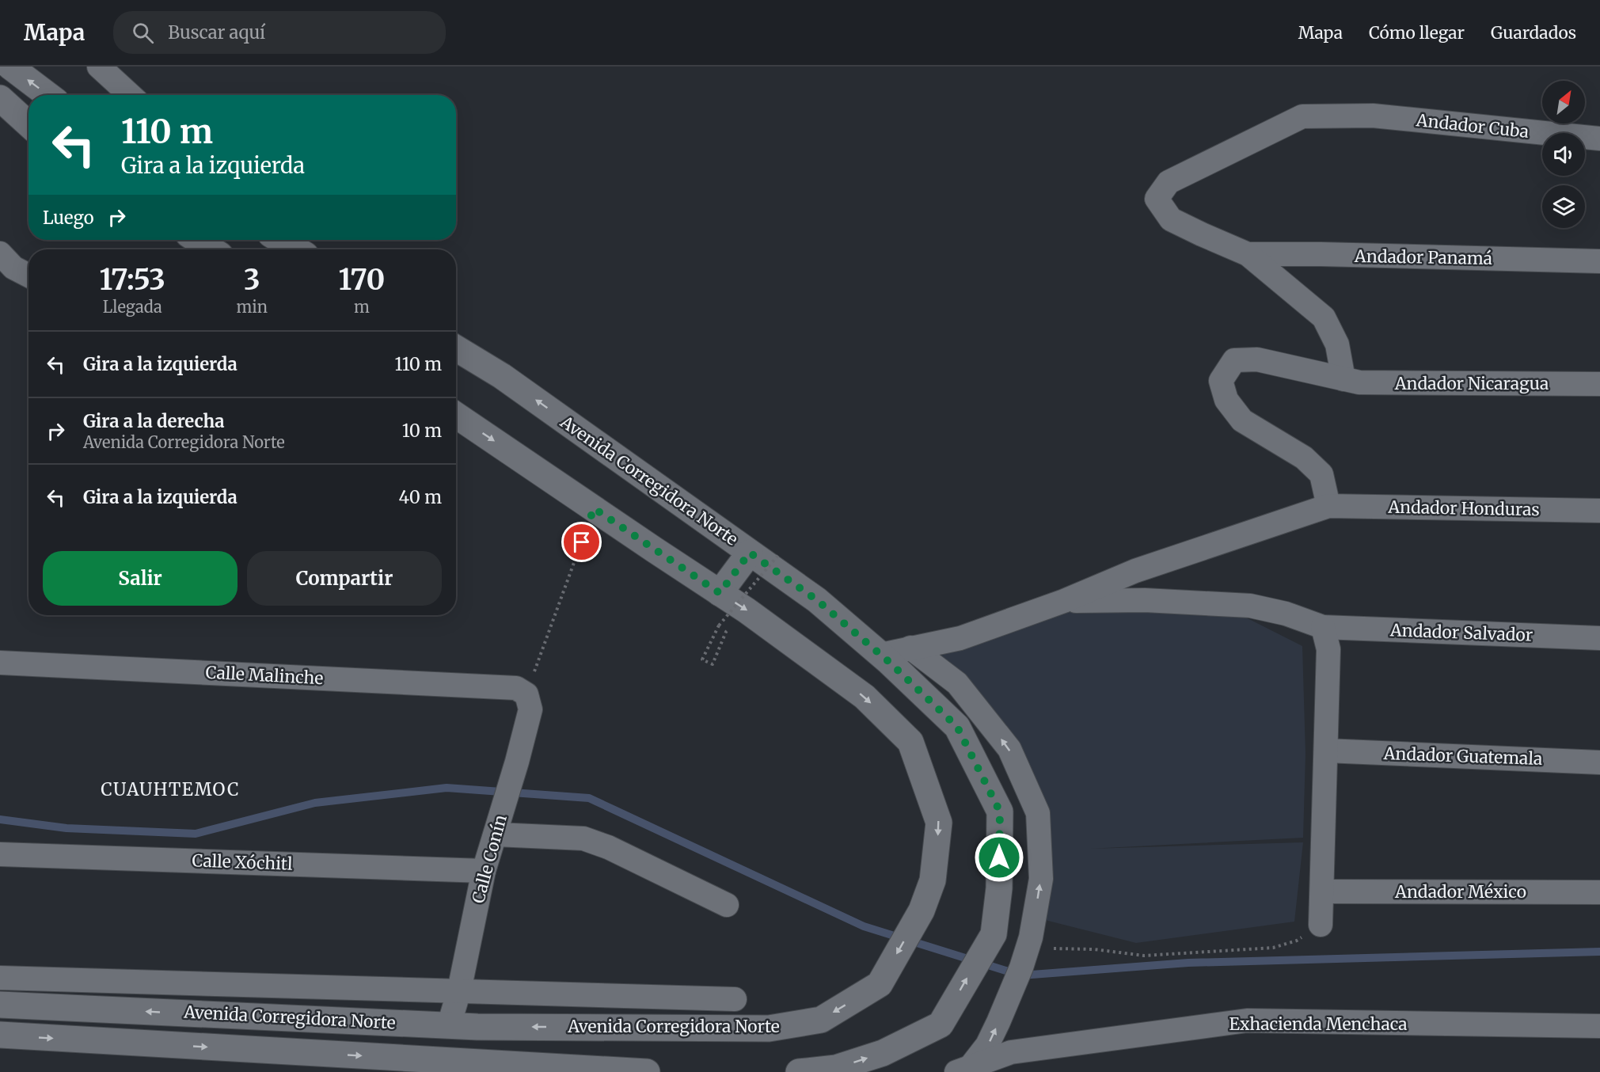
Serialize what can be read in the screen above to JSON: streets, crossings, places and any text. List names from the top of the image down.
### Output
{
  "streets": {
    "main road": ["Avenida Corregidora Norte"],
    "street": [
      "Andador Cuba",
      "Andador Panamá",
      "Andador Nicaragua",
      "Andador Honduras",
      "Andador Salvador",
      "Calle Malinche",
      "Andador Guatemala",
      "Calle Conín",
      "Calle Xóchitl",
      "Andador México",
      "Exhacienda Menchaca"
    ]
  },
  "crossings": [
    ["Andador Cuba", "Andador Panamá"],
    ["Andador Nicaragua", "Andador Honduras"],
    ["Avenida Corregidora Norte", "Andador Honduras"],
    ["Avenida Corregidora Norte", "Calle Conín"],
    ["Andador Honduras", "Andador Salvador"],
    ["Calle Malinche", "Calle Conín"],
    ["Calle Conín", "Calle Xóchitl"]
  ],
  "districts": ["CUAUHTEMOC"],
  "north": "top right",
  "page": {
    "header": "Mapa",
    "search": "Buscar aquí",
    "nav": ["Mapa", "Cómo llegar", "Guardados"],
    "turn": ["110 m", "Gira a la izquierda"],
    "then": "Luego",
    "eta": [
      "17:53",
      "Llegada",
      "3",
      "min",
      "170",
      "m"
    ],
    "list": [
      {
        "name": "Gira a la izquierda",
        "value": "110 m"
      },
      {
        "name": "Gira a la derecha",
        "note": "Avenida Corregidora Norte",
        "value": "10 m"
      },
      {
        "name": "Gira a la izquierda",
        "value": "40 m"
      }
    ],
    "buttons": ["Salir", "Compartir"]
  }
}
